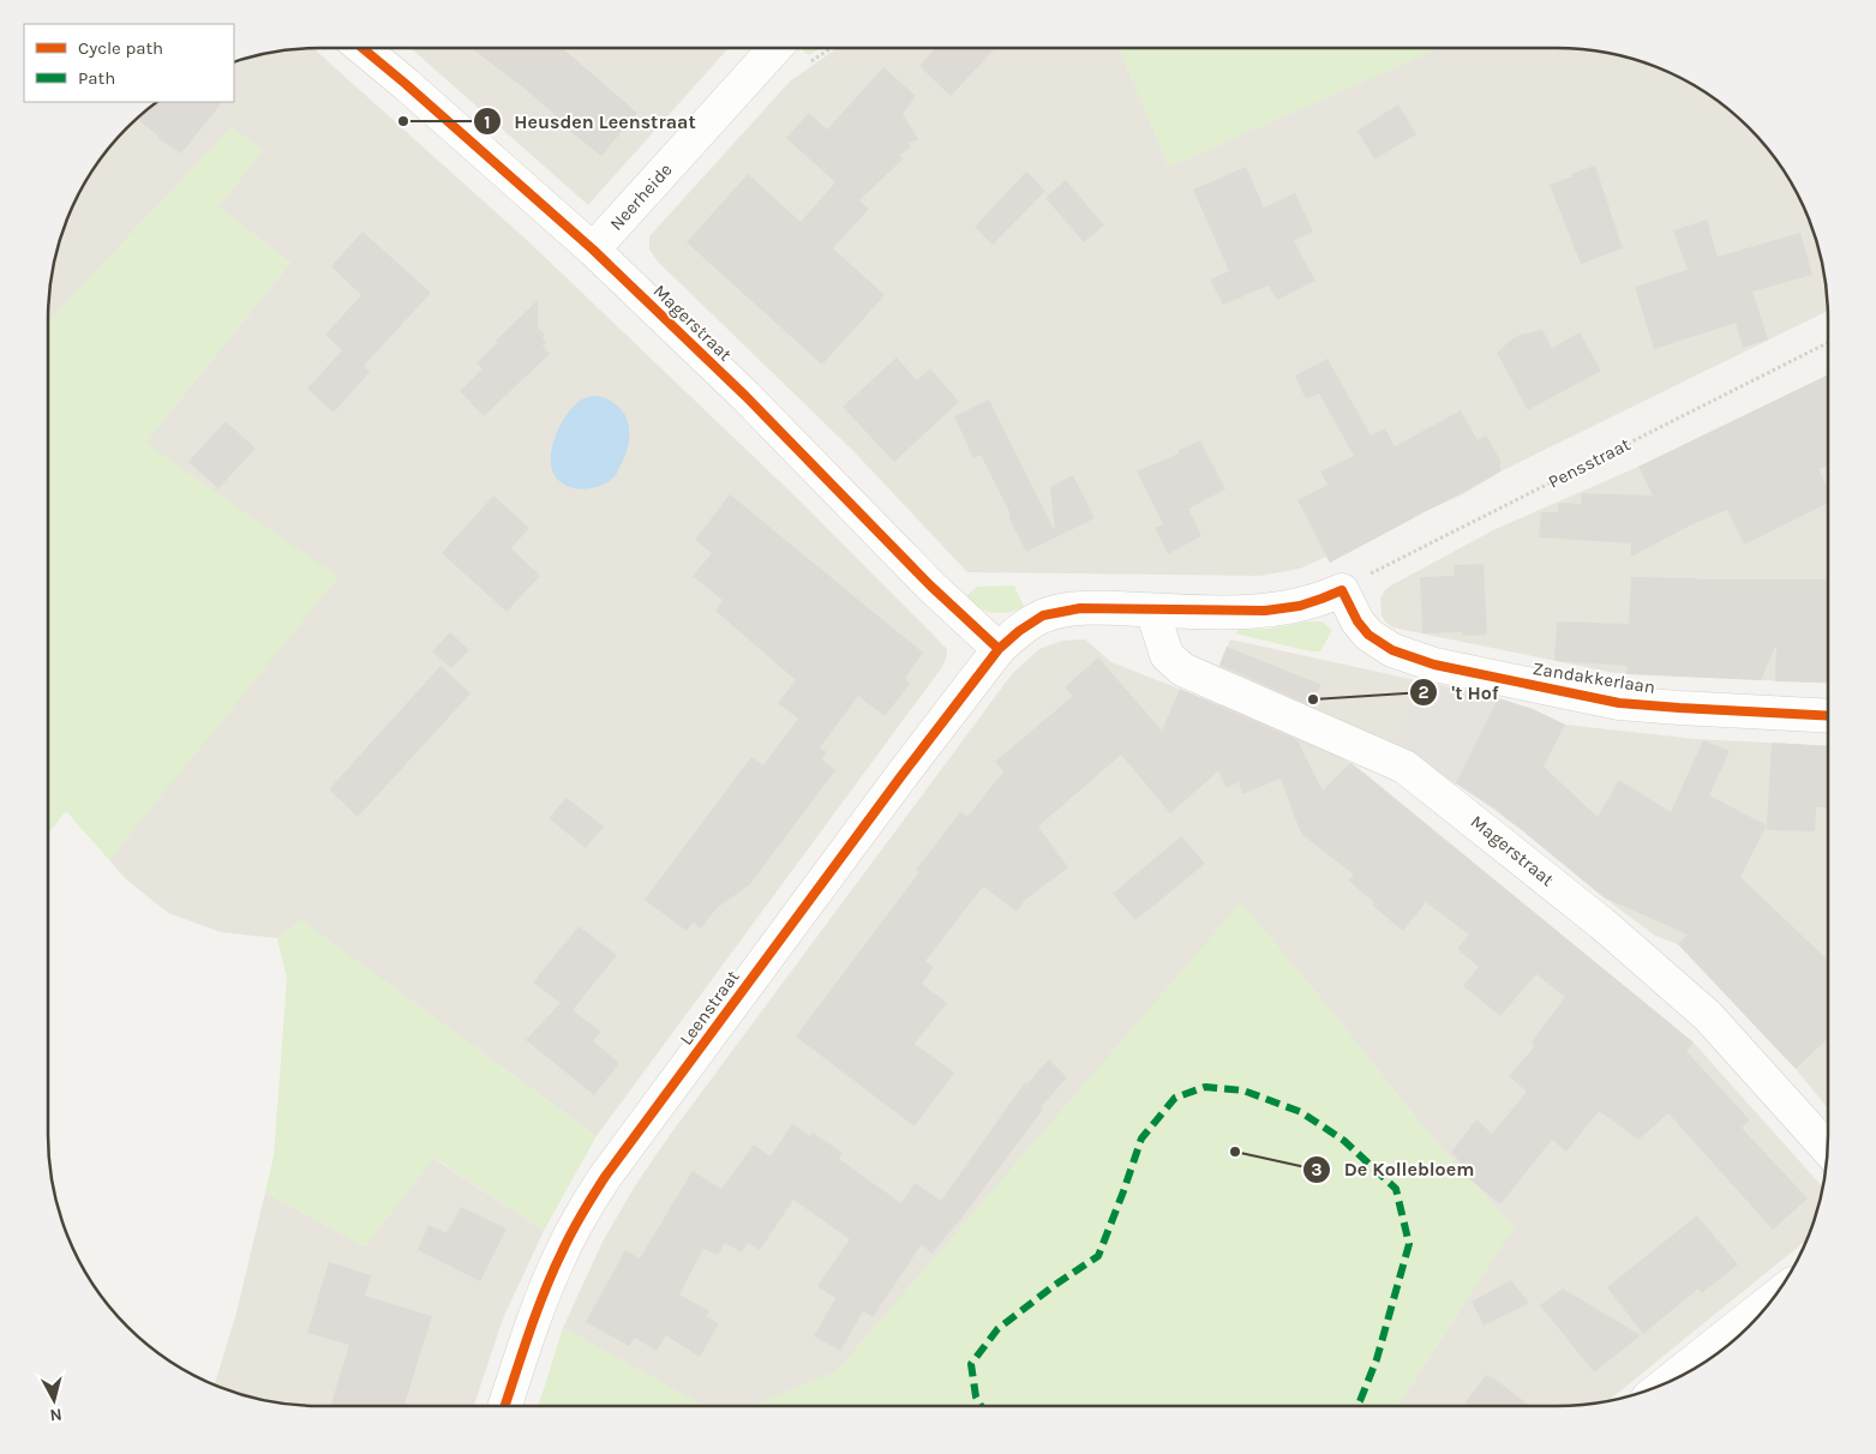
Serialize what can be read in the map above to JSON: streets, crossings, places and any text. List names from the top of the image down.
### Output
{
  "streets": {
    "street": [
      "Neerheide",
      "Magerstraat",
      "Zandakkerlaan",
      "Leenstraat"
    ],
    "path": ["Pensstraat"]
  },
  "crossings": [
    ["Neerheide", "Magerstraat"],
    ["Magerstraat", "Leenstraat"],
    ["Pensstraat", "Zandakkerlaan"]
  ],
  "places": ["Heusden Leenstraat", "'t Hof", "De Kollebloem"],
  "legend": ["Cycle path", "Path"],
  "north": "bottom"
}
